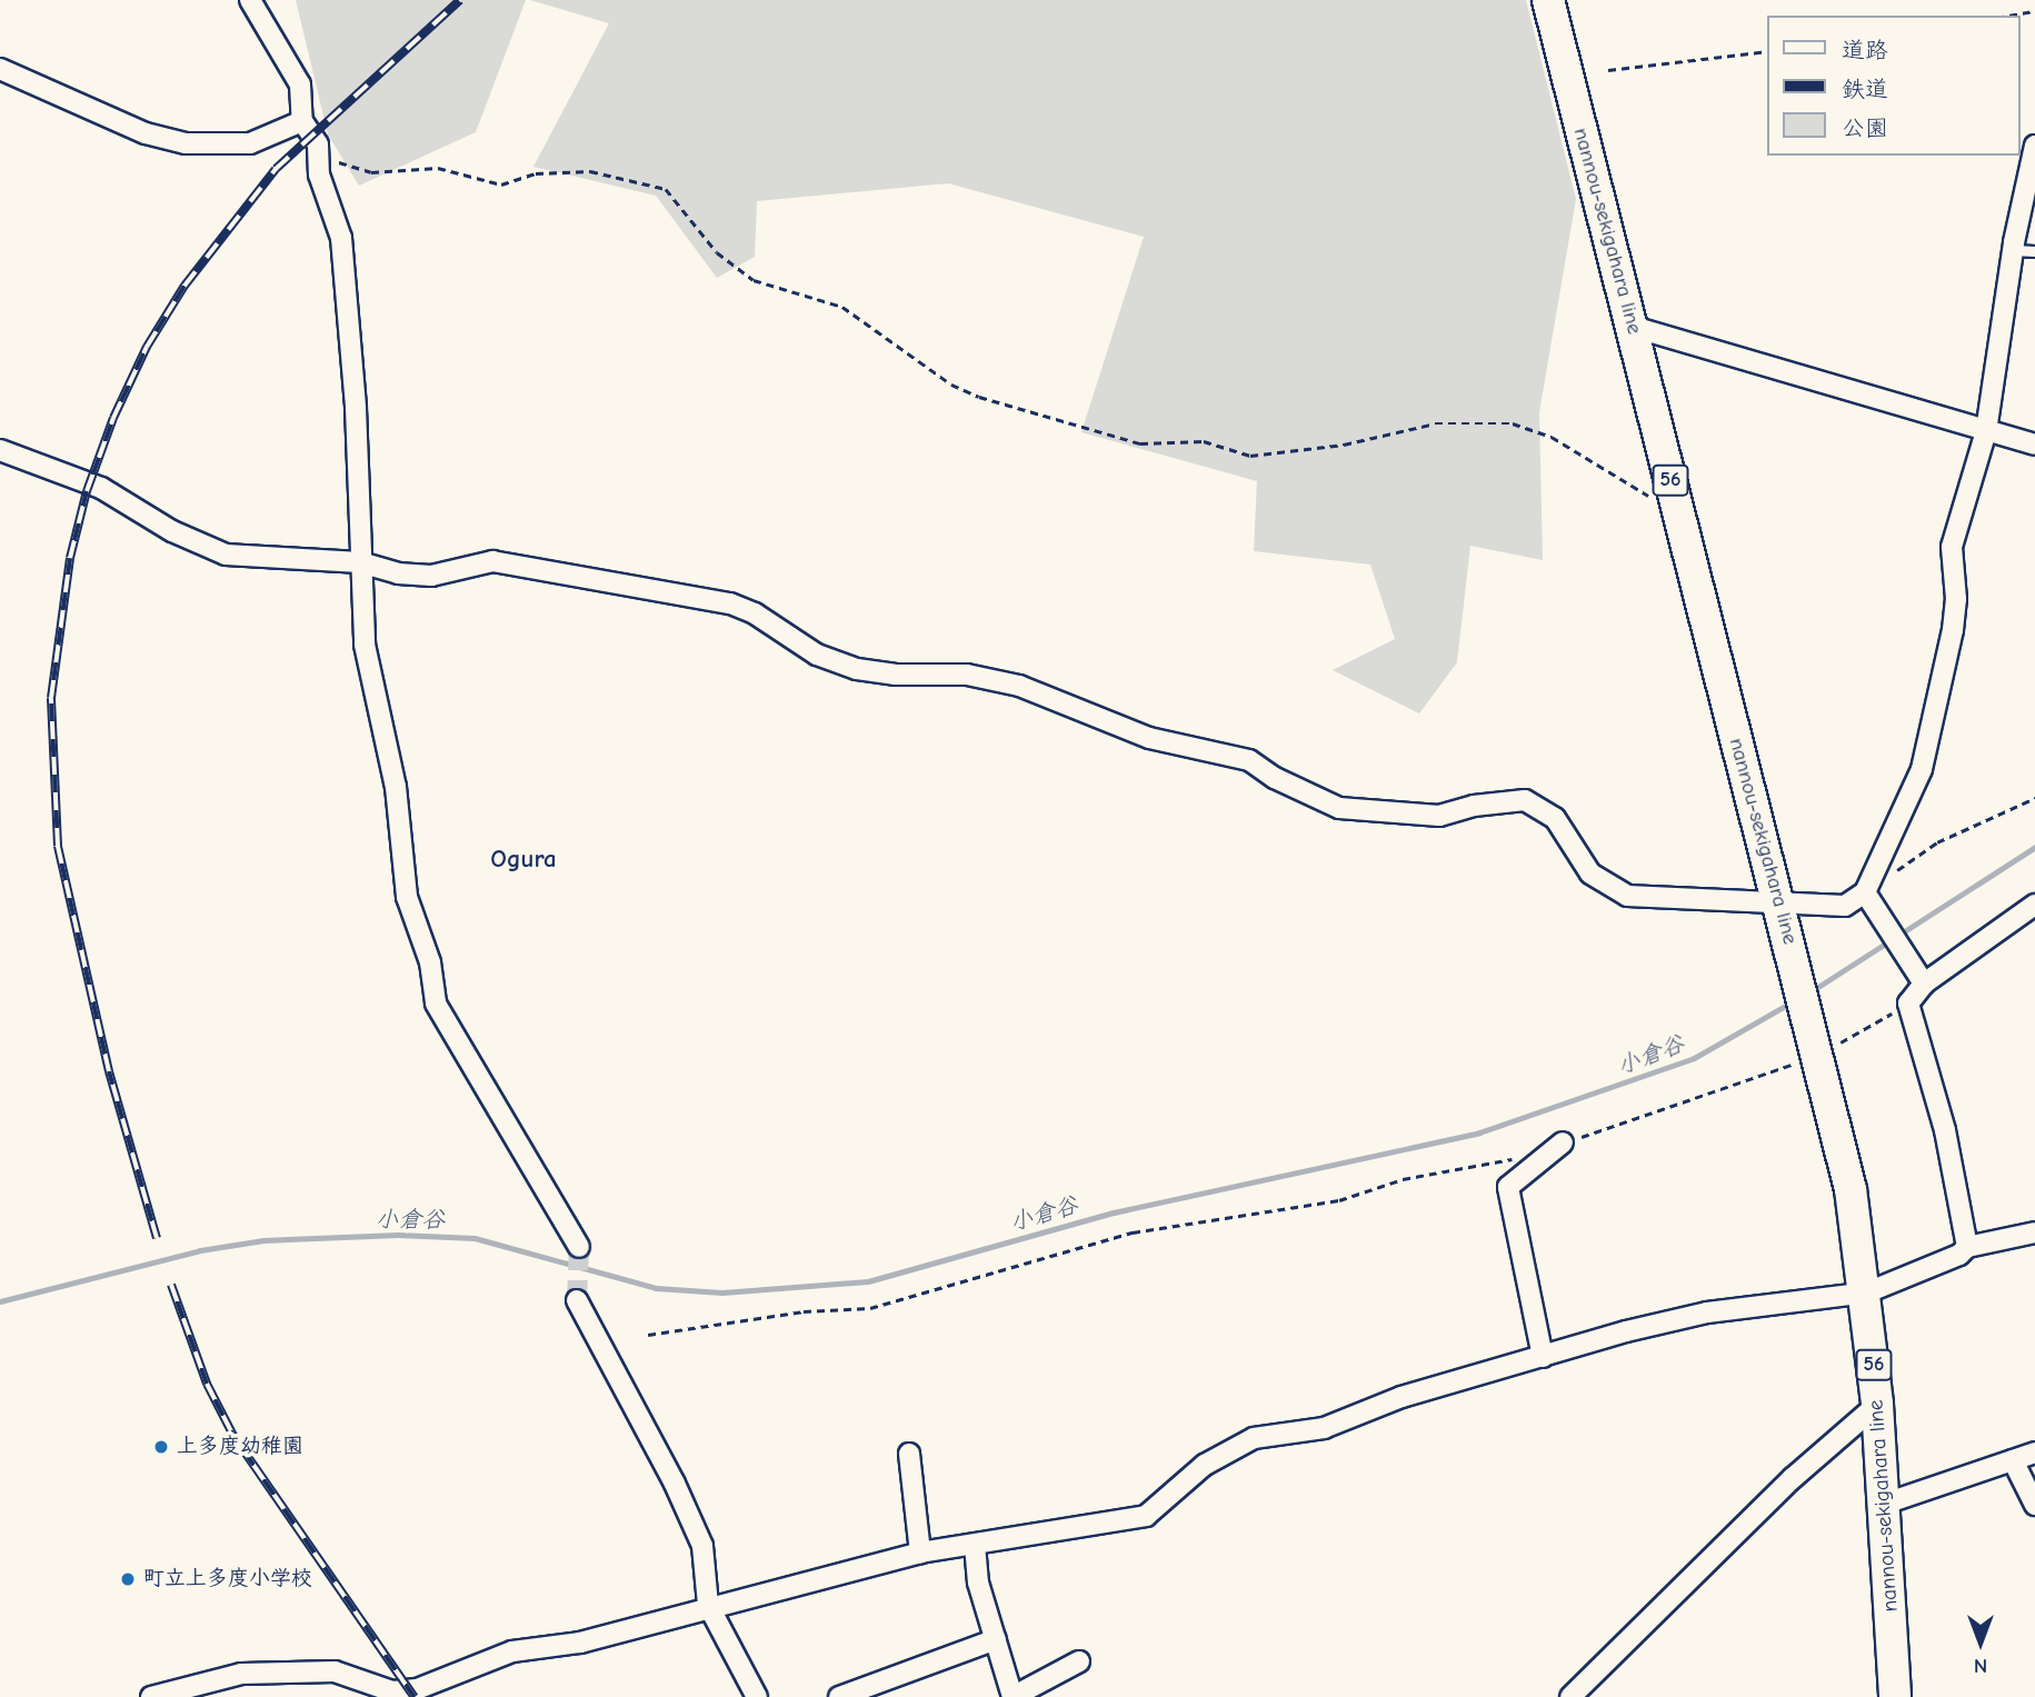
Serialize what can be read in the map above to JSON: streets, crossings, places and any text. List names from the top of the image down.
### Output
{
  "streets": {
    "main road": ["nannou-sekigahara line", "56"]
  },
  "districts": ["Ogura"],
  "water": ["小倉谷"],
  "places": ["上多度幼稚園", "町立上多度小学校"],
  "legend": ["道路", "鉄道", "公園"],
  "north": "bottom"
}
